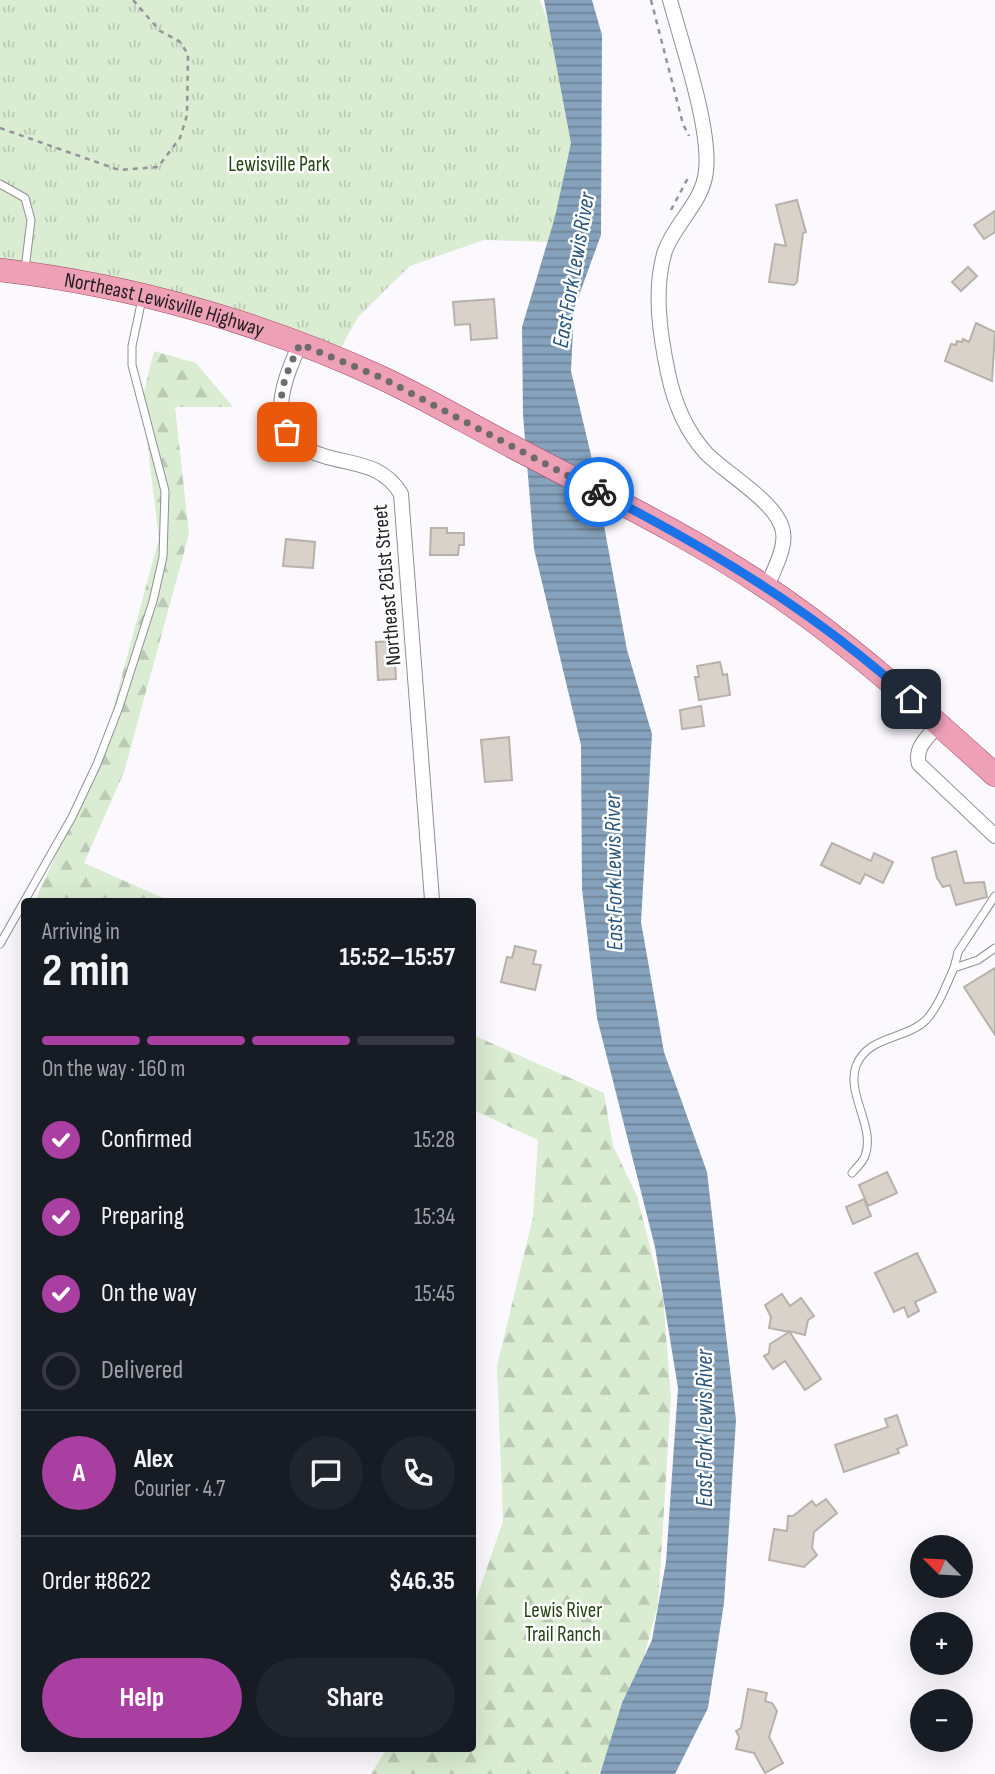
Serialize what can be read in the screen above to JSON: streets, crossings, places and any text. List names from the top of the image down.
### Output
{
  "streets": {
    "main road": ["Northeast Lewisville Highway"],
    "street": ["Northeast 261st Street"]
  },
  "crossings": [
    ["Northeast Lewisville Highway", "Northeast 261st Street"]
  ],
  "water": ["East Fork Lewis River"],
  "parks": ["Lewisville Park", "Lewis River Trail Ranch"],
  "north": "top left",
  "page": {
    "heading": ["2 min", "Arriving in", "15:52–15:57"],
    "panel": [
      "Alex",
      "Courier · 4.7",
      "Order #8622",
      "$46.35"
    ],
    "bar": "On the way · 160 m",
    "list": [
      ["Confirmed", "15:28"],
      ["Preparing", "15:34"],
      ["On the way", "15:45"],
      "Delivered"
    ],
    "round": "A",
    "map_buttons": ["+", "−"],
    "buttons": ["Help", "Share"]
  }
}
